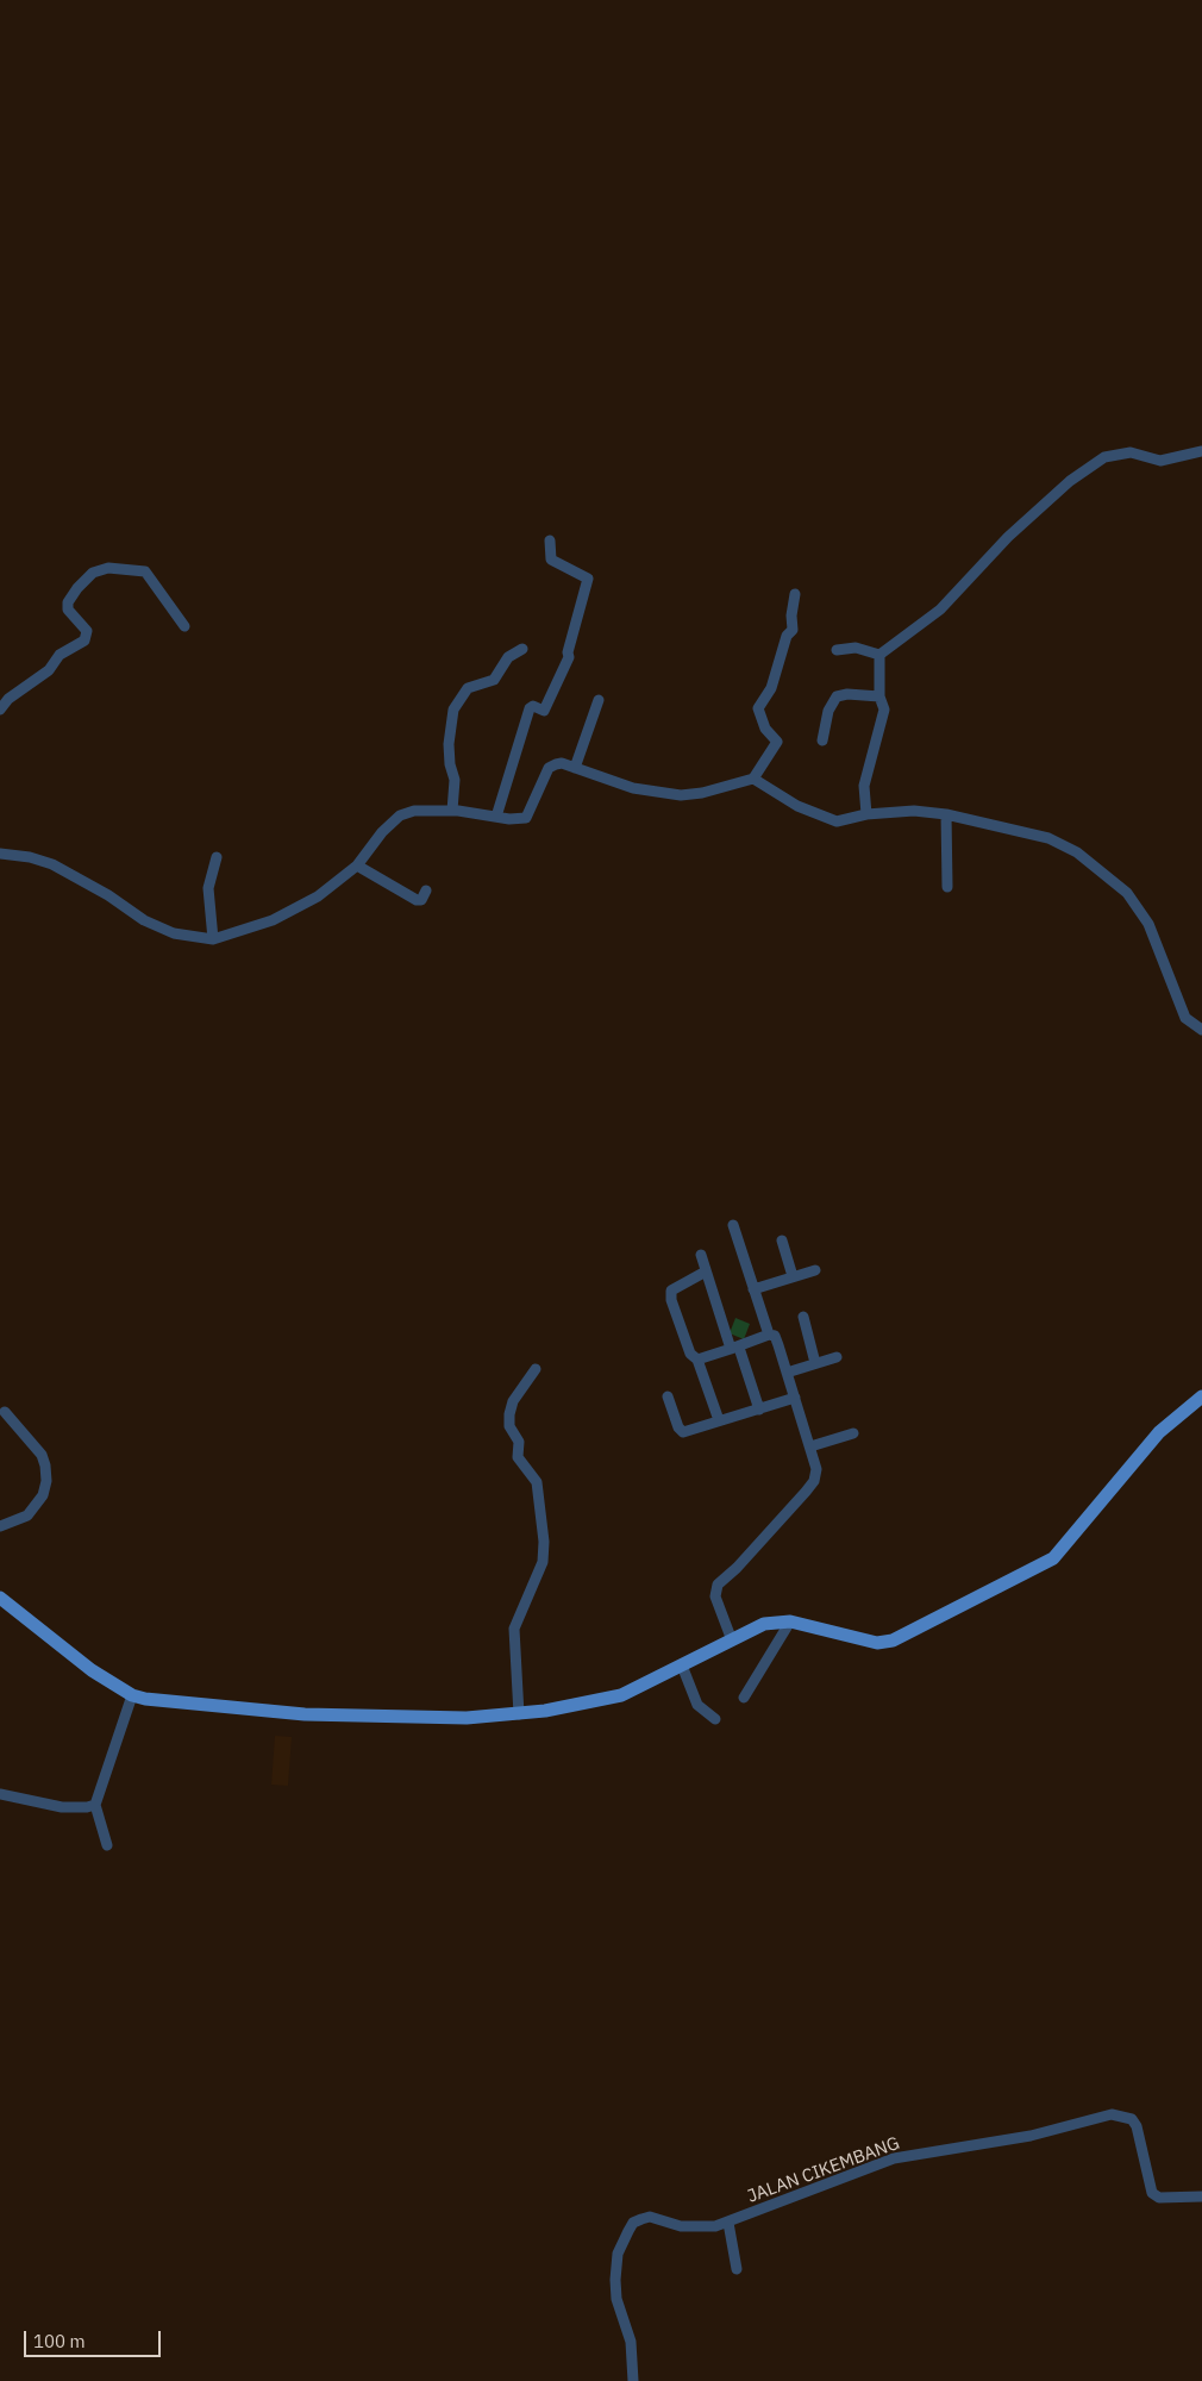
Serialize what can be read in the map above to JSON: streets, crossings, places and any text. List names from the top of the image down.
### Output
{
  "streets": {
    "street": ["JALAN CIKEMBANG"]
  },
  "scale_bar": "100 m"
}
